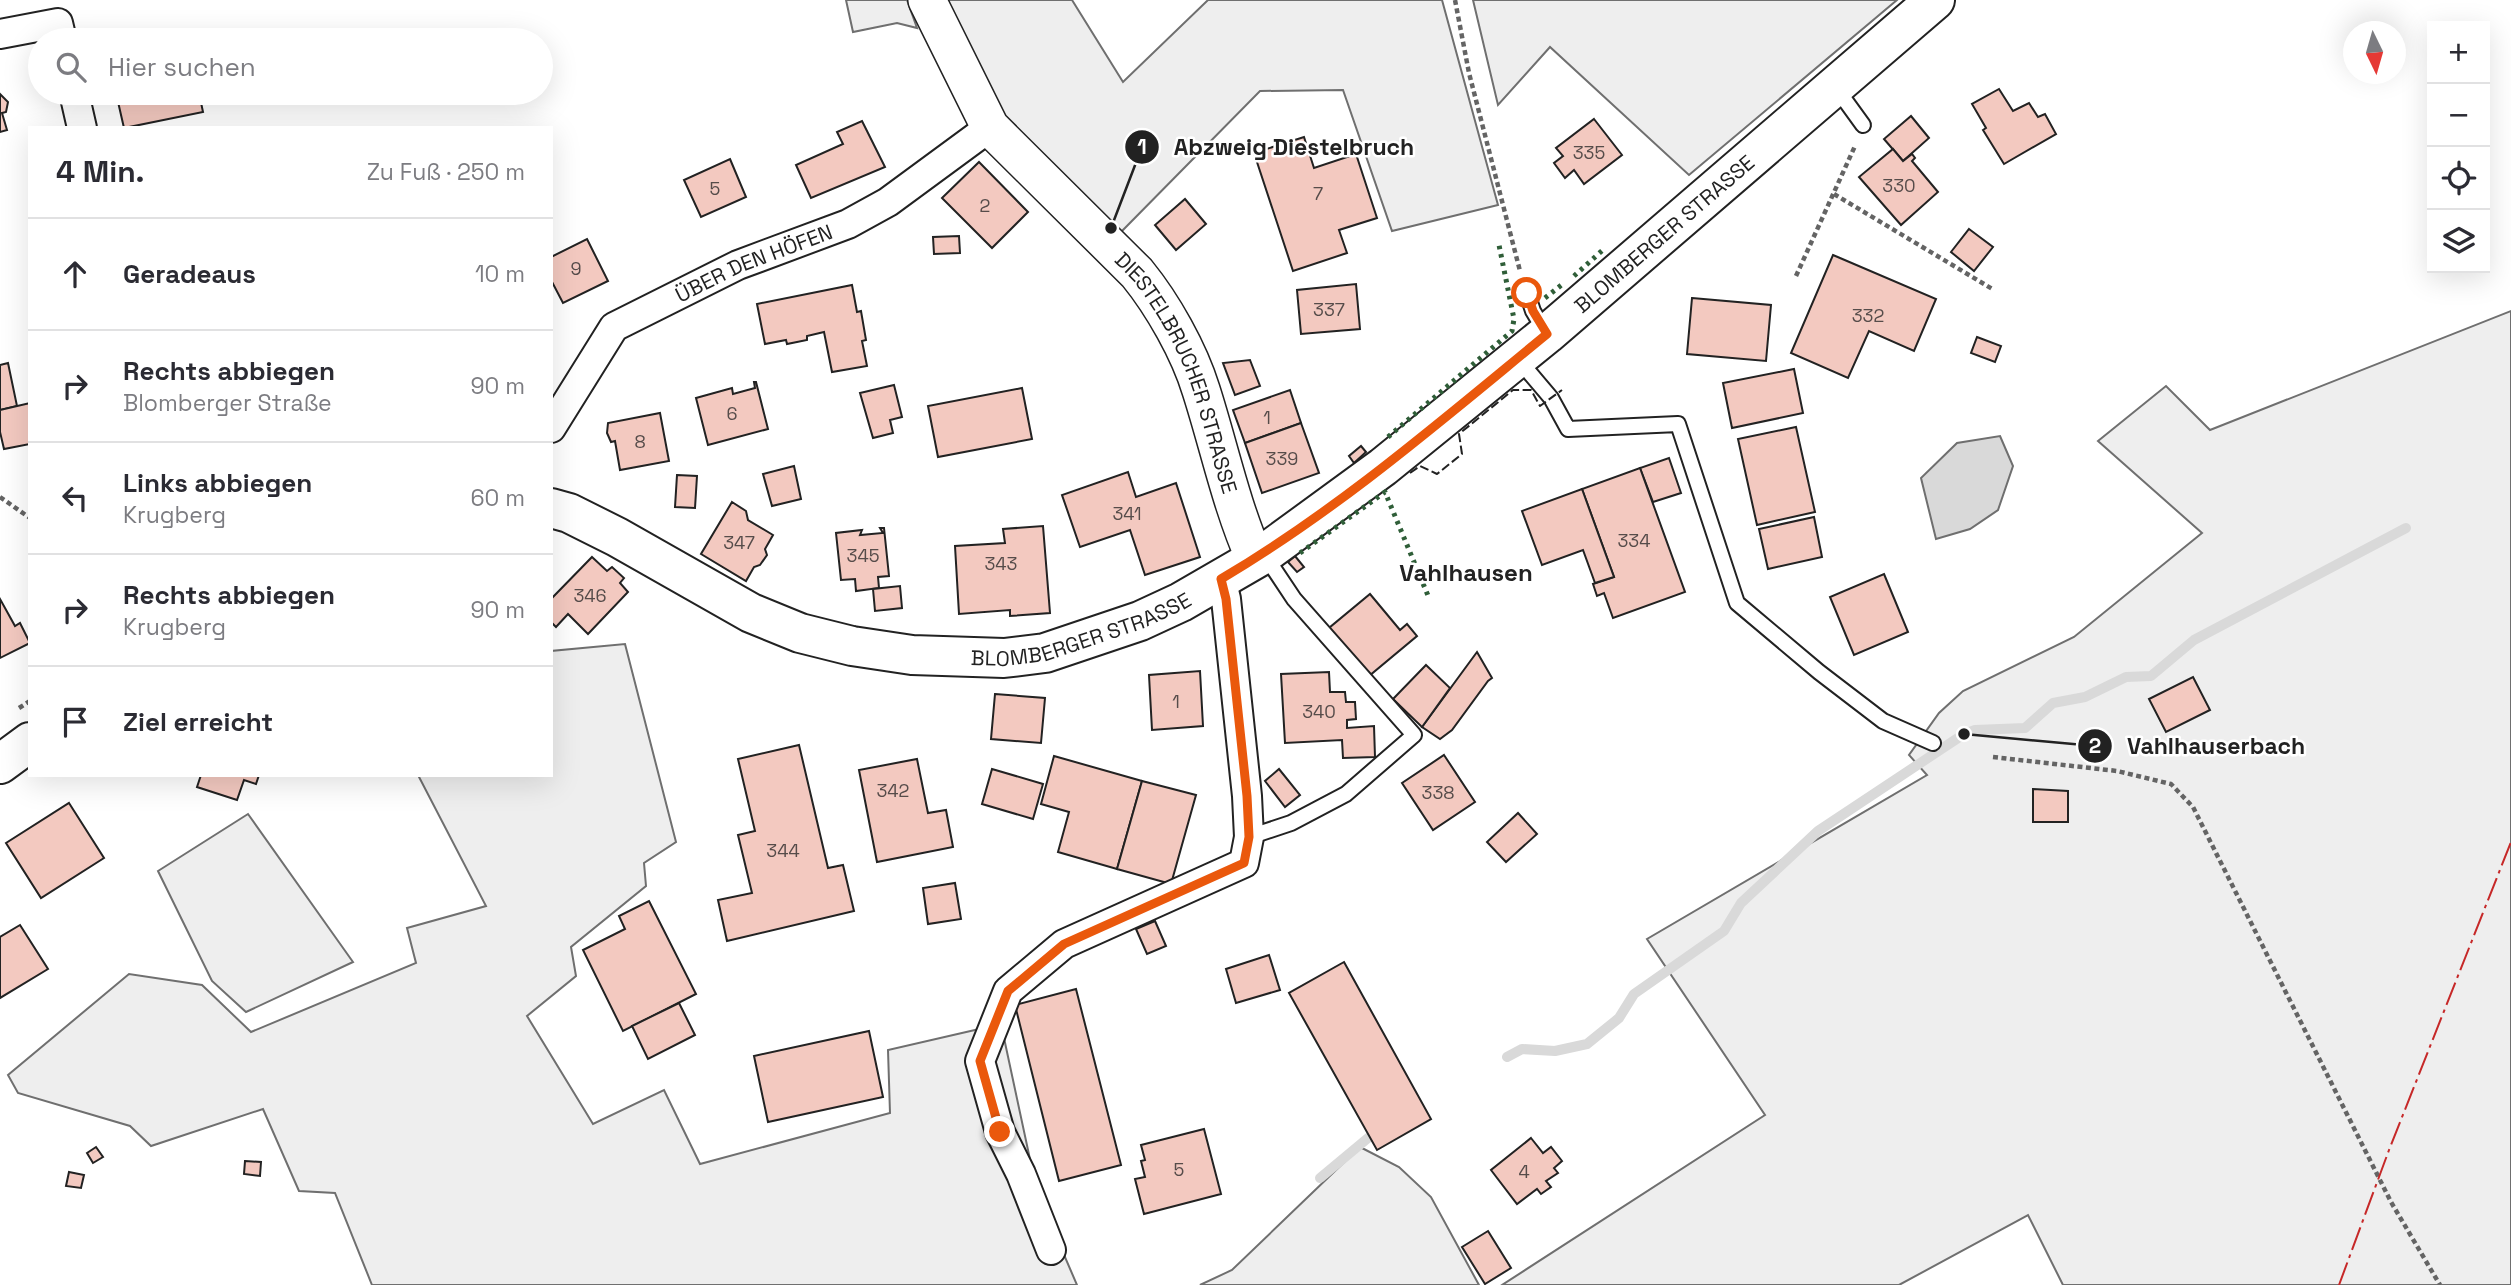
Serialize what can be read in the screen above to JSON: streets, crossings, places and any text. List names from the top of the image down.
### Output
{
  "streets": {
    "main road": ["BLOMBERGER STRASSE"],
    "street": ["ÜBER DEN HÖFEN", "DIESTELBRUCHER STRASSE"]
  },
  "crossings": [
    ["BLOMBERGER STRASSE", "DIESTELBRUCHER STRASSE"],
    ["ÜBER DEN HÖFEN", "DIESTELBRUCHER STRASSE"]
  ],
  "districts": ["Vahlhausen"],
  "places": ["Abzweig Diestelbruch", "Vahlhauserbach"],
  "house_numbers": [
    "335",
    "330",
    "5",
    "7",
    "2",
    "9",
    "337",
    "332",
    "6",
    "1",
    "8",
    "339",
    "341",
    "334",
    "347",
    "345",
    "343",
    "346",
    "1",
    "340",
    "342",
    "338",
    "344",
    "5",
    "4"
  ],
  "north": "bottom",
  "page": {
    "map_buttons": ["+", "−"],
    "search": "Hier suchen",
    "heading": ["4 Min.", "Zu Fuß · 250 m"],
    "list": [
      ["Geradeaus", "10 m"],
      ["Rechts abbiegen", "Blomberger Straße", "90 m"],
      ["Links abbiegen", "Krugberg", "60 m"],
      ["Rechts abbiegen", "Krugberg", "90 m"],
      "Ziel erreicht"
    ]
  }
}
